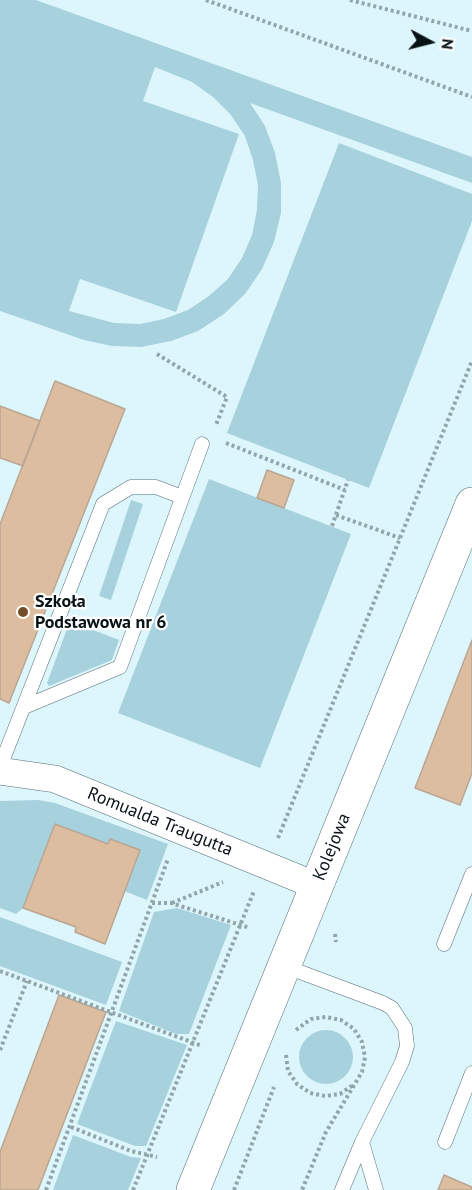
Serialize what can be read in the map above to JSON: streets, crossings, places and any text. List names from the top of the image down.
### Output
{
  "streets": {
    "street": ["Romualda Traugutta", "Kolejowa"]
  },
  "crossings": [
    ["Romualda Traugutta", "Kolejowa"]
  ],
  "places": ["Szkoła Podstawowa nr 6"],
  "north": "right"
}
